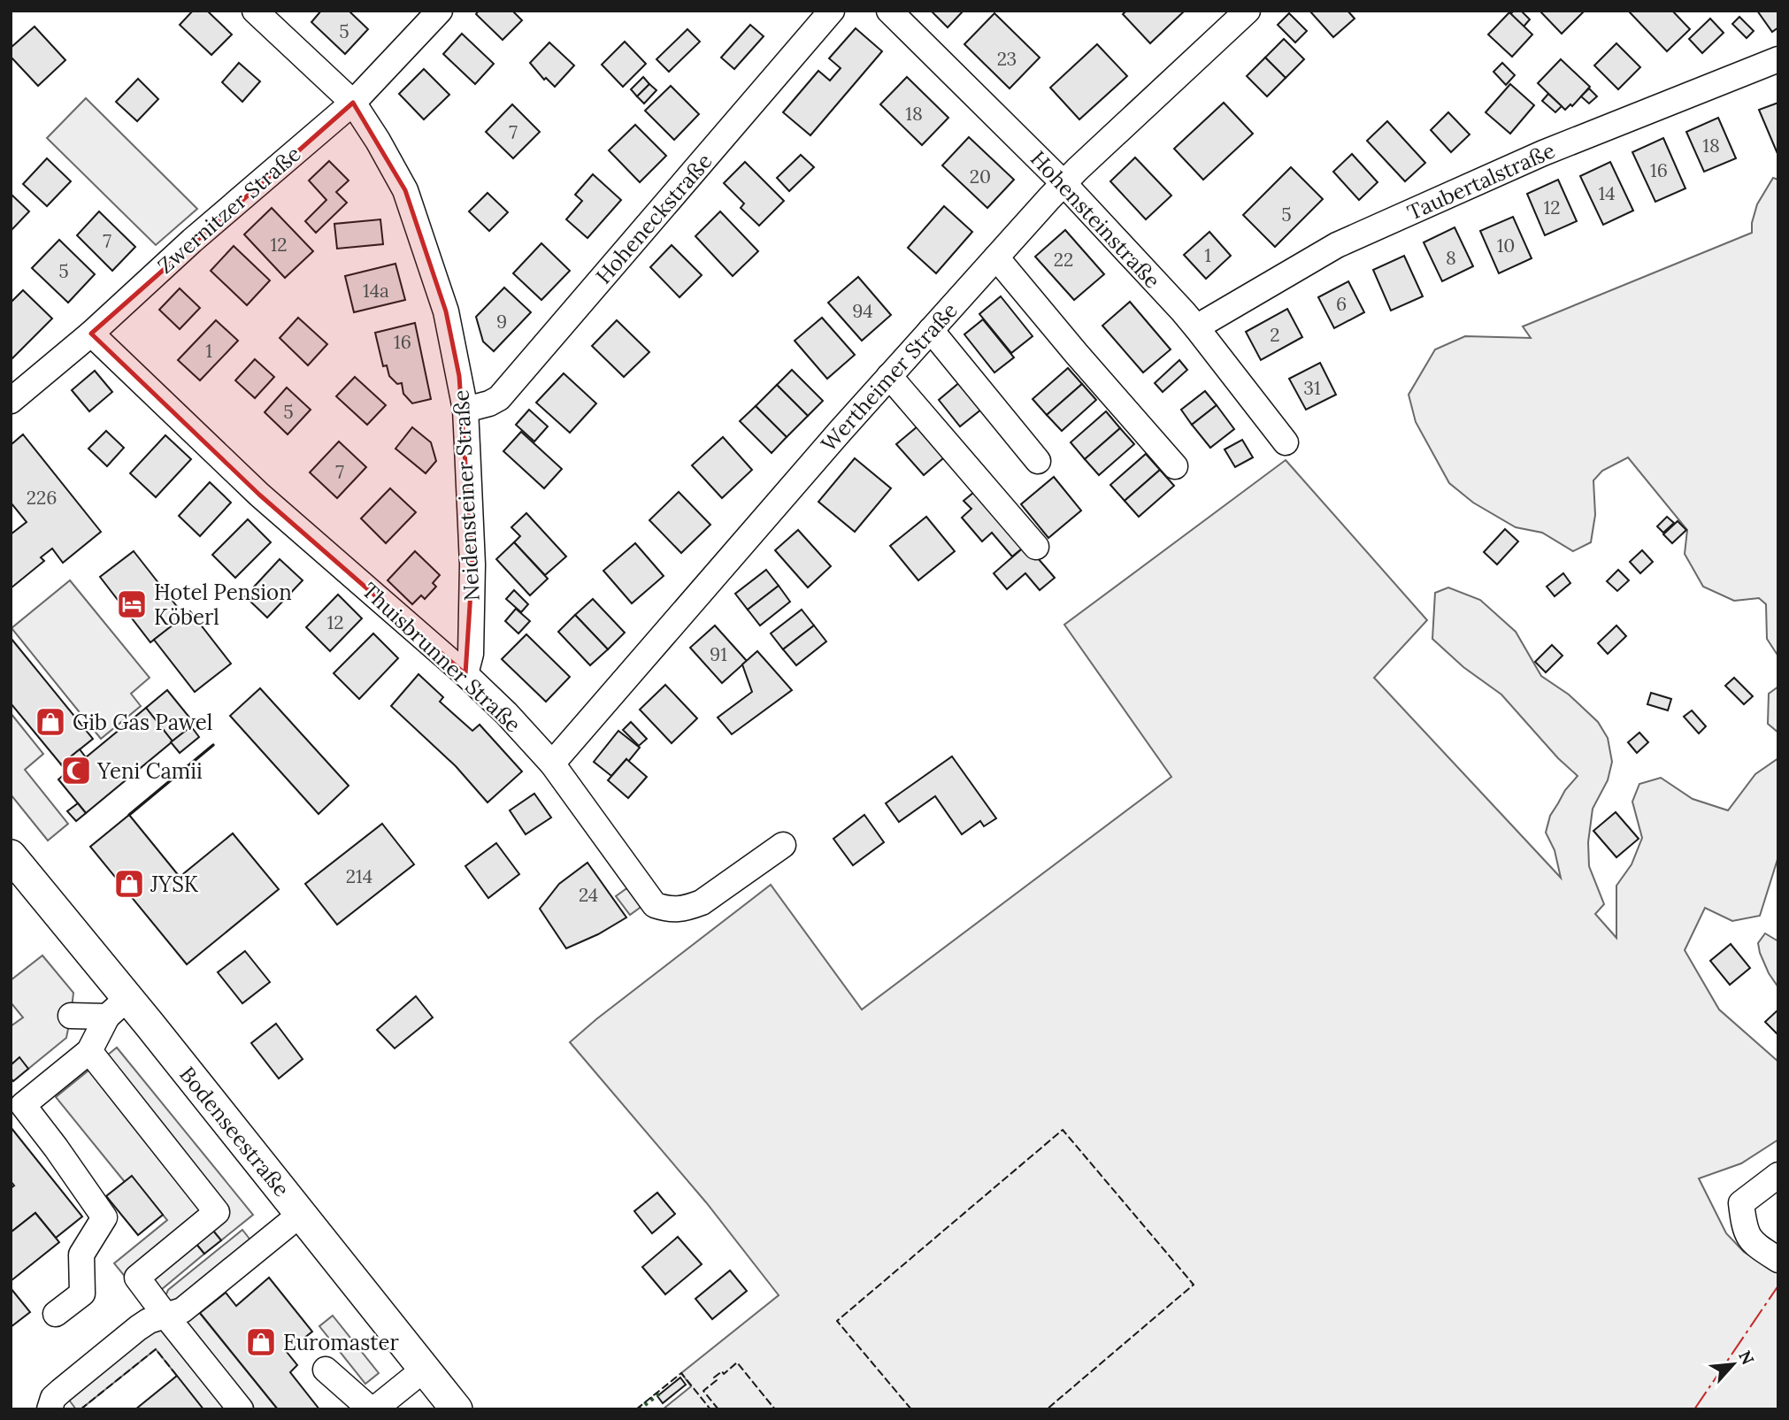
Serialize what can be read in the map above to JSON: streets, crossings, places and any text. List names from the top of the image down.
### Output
{
  "streets": {
    "main road": ["Bodenseestraße"],
    "street": [
      "Taubertalstraße",
      "Zwernitzer Straße",
      "Hoheneckstraße",
      "Hohensteinstraße",
      "Wertheimer Straße",
      "Neidensteiner Straße",
      "Thuisbrunner Straße"
    ]
  },
  "crossings": [
    ["Taubertalstraße", "Hohensteinstraße"],
    ["Zwernitzer Straße", "Neidensteiner Straße"],
    ["Zwernitzer Straße", "Thuisbrunner Straße"],
    ["Hoheneckstraße", "Neidensteiner Straße"],
    ["Hohensteinstraße", "Wertheimer Straße"],
    ["Wertheimer Straße", "Thuisbrunner Straße"],
    ["Neidensteiner Straße", "Thuisbrunner Straße"]
  ],
  "places": {
    "hotel": ["Hotel Pension Köberl"],
    "shop": ["Gib Gas Pawel", "JYSK", "Euromaster"],
    "mosque": ["Yeni Camii"]
  },
  "house_numbers": [
    "5",
    "23",
    "18",
    "7",
    "18",
    "16",
    "20",
    "14",
    "12",
    "5",
    "7",
    "12",
    "10",
    "1",
    "8",
    "22",
    "5",
    "14a",
    "6",
    "94",
    "9",
    "2",
    "16",
    "1",
    "31",
    "5",
    "7",
    "226",
    "12",
    "91",
    "214",
    "24"
  ],
  "north": "top right"
}
